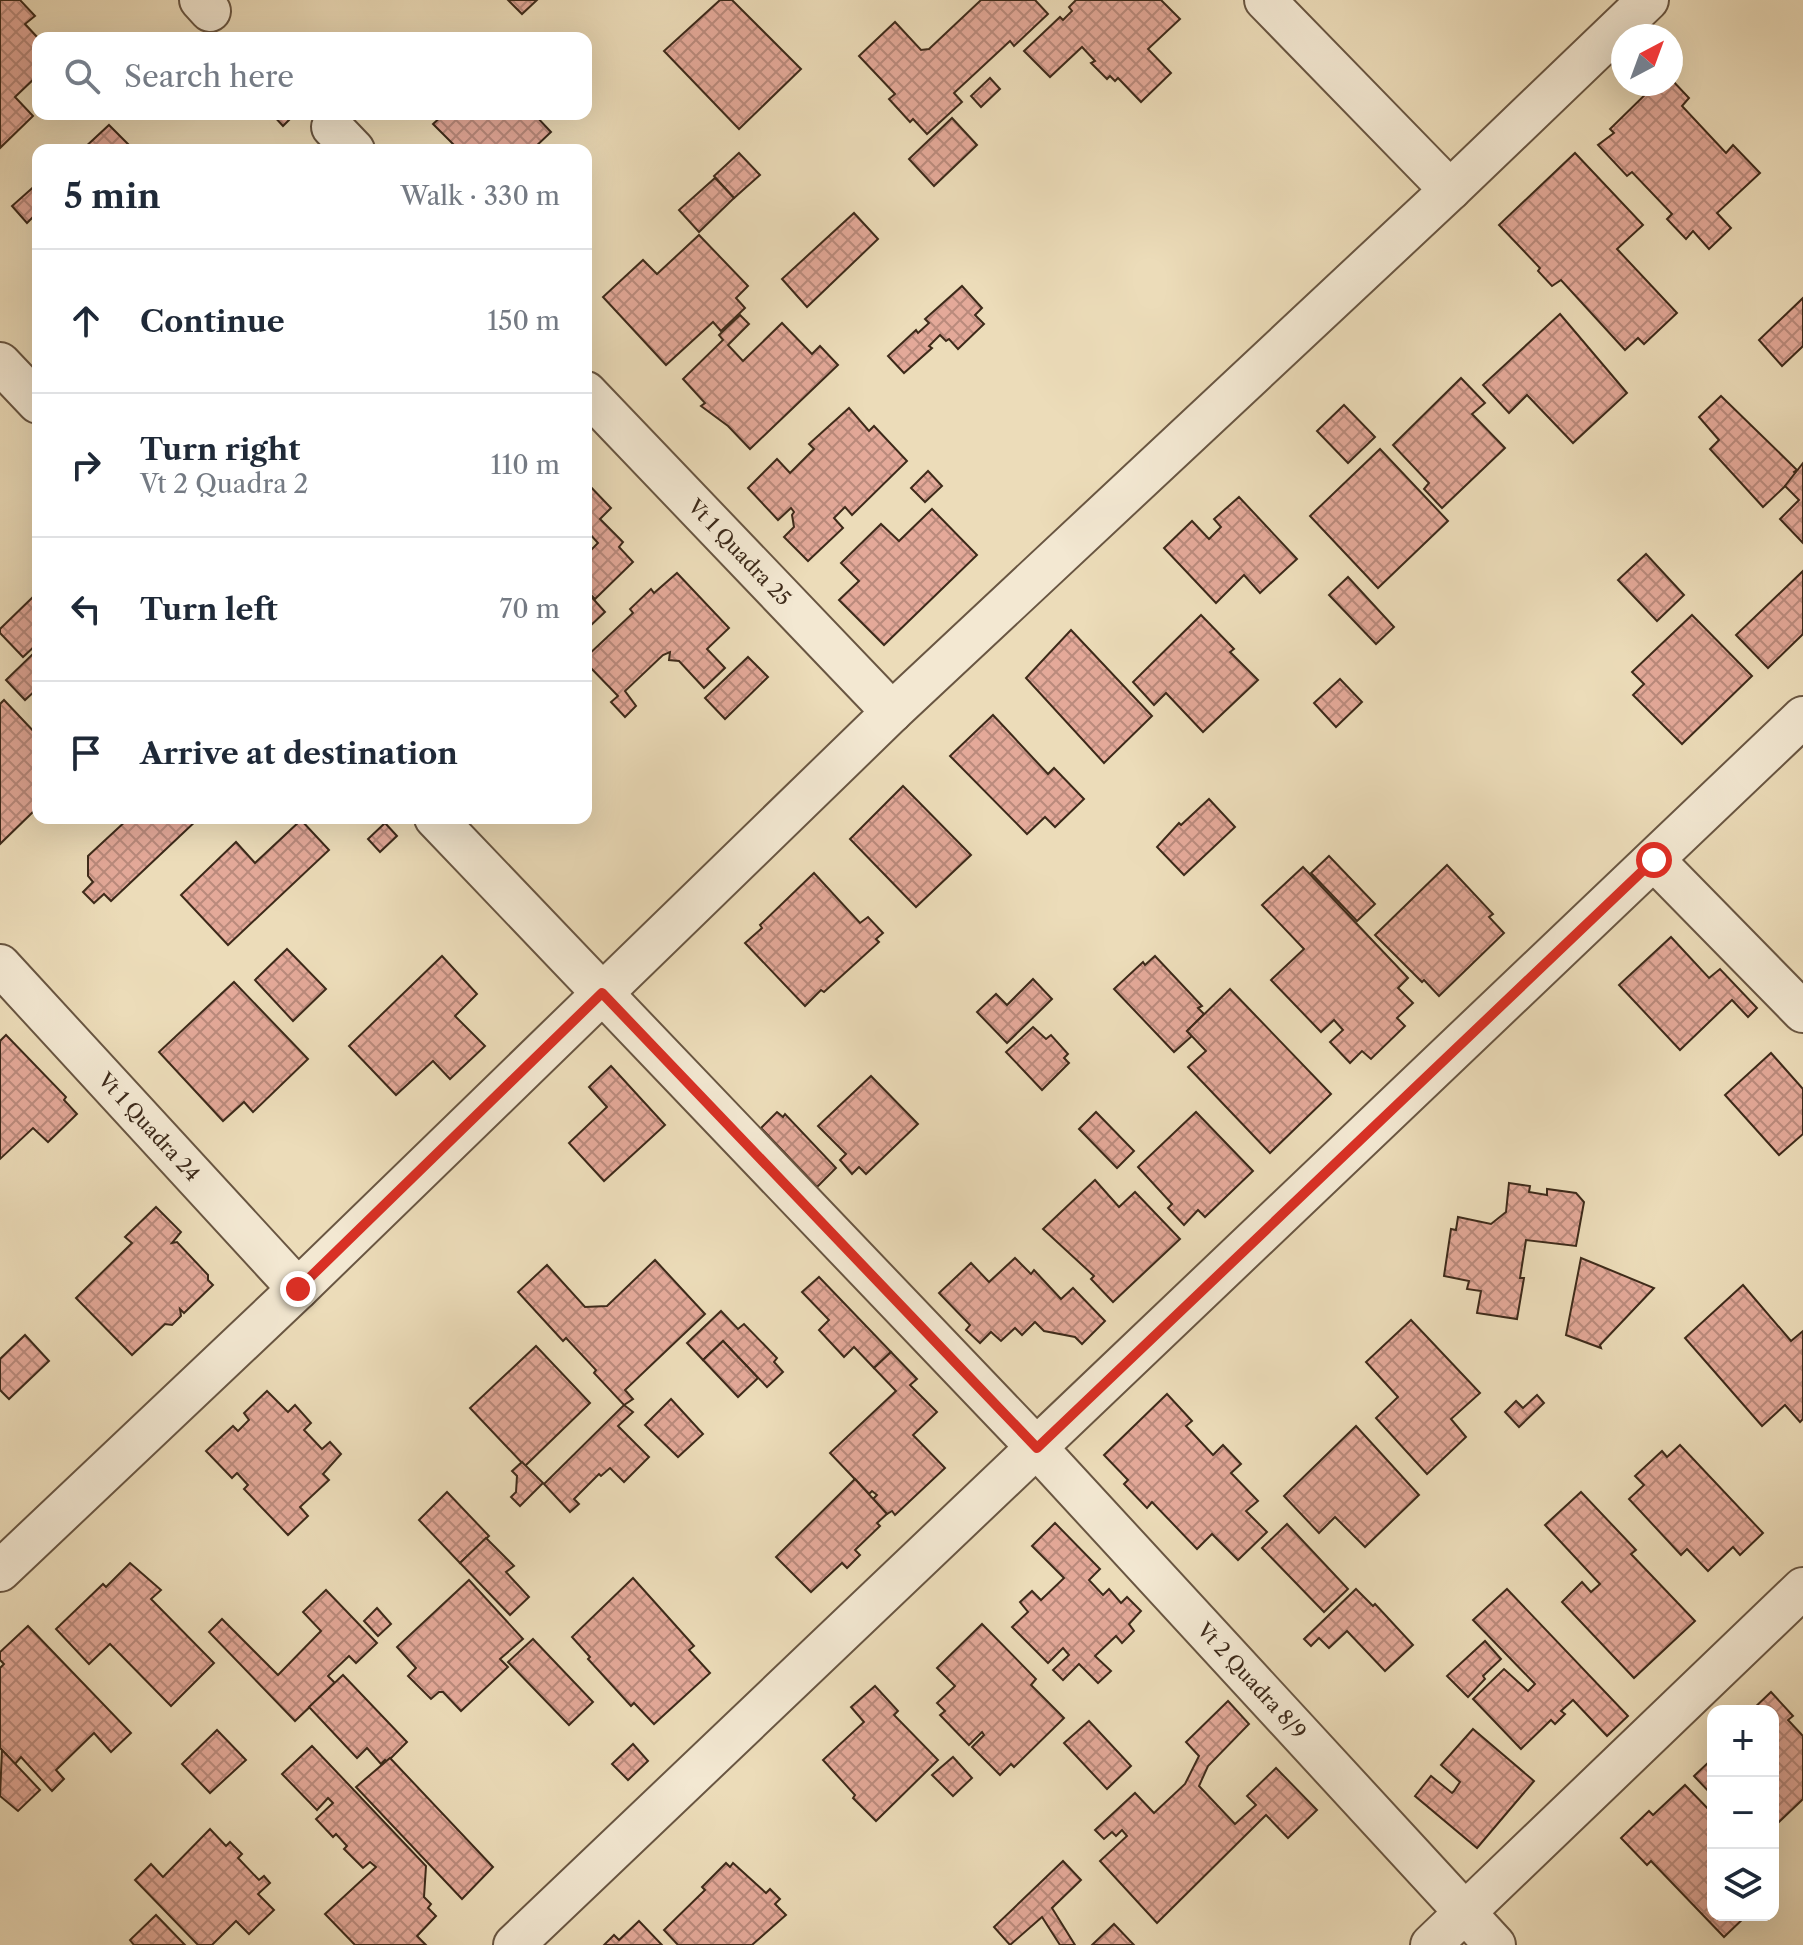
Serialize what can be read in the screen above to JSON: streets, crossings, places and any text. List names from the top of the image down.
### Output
{
  "streets": {
    "street": ["Vt 1 Quadra 25", "Vt 1 Quadra 24", "Vt 2 Quadra 8/9"]
  },
  "north": "top right",
  "page": {
    "search": "Search here",
    "heading": ["5 min", "Walk · 330 m"],
    "list": [
      ["Continue", "150 m"],
      ["Turn right", "Vt 2 Quadra 2", "110 m"],
      ["Turn left", "70 m"],
      "Arrive at destination"
    ],
    "map_buttons": ["+", "−"]
  }
}
